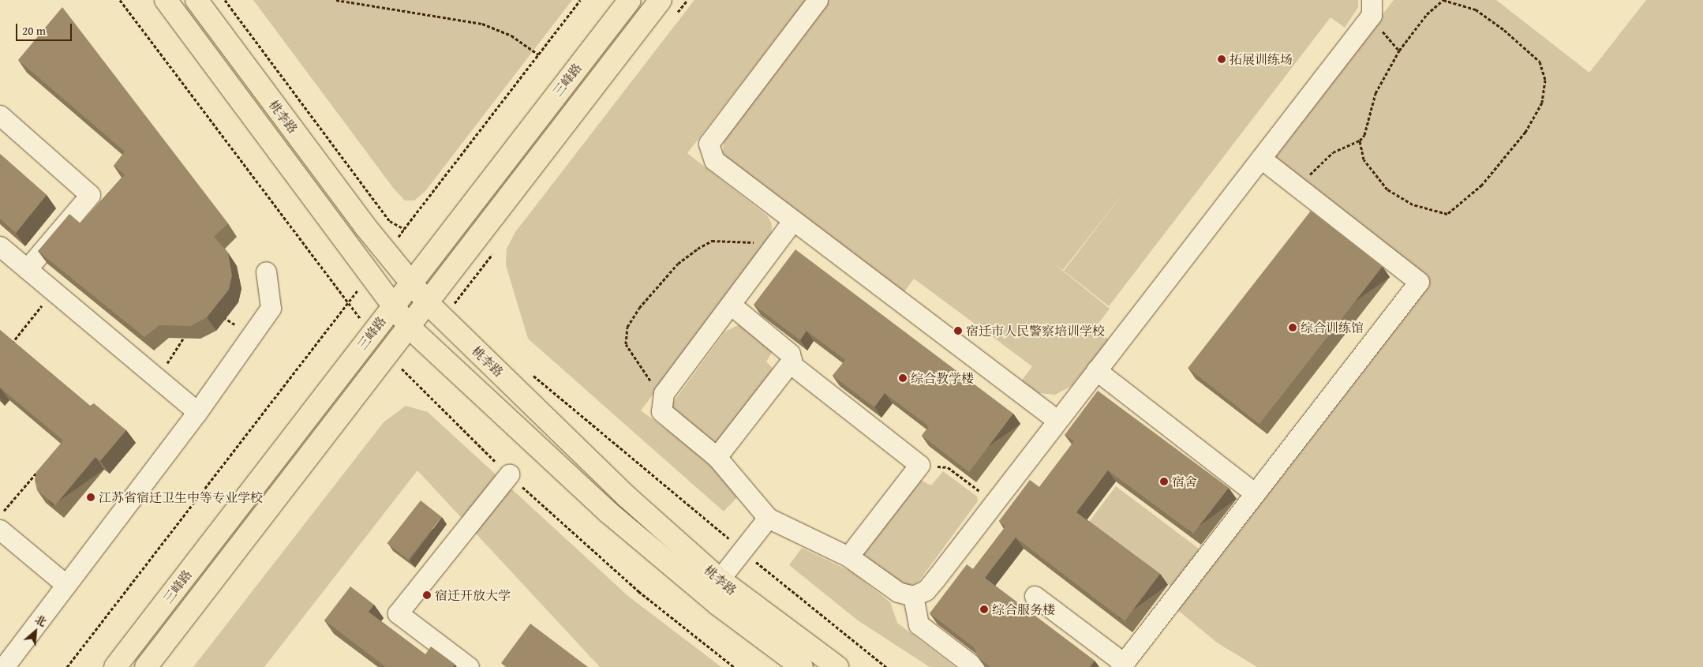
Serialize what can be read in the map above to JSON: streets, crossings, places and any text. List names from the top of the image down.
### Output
{
  "streets": {
    "main road": ["三峰路", "桃李路"]
  },
  "crossings": [
    ["三峰路", "桃李路"]
  ],
  "places": [
    "拓展训练场",
    "综合训练馆",
    "宿迁市人民警察培训学校",
    "综合教学楼",
    "宿舍",
    "江苏省宿迁卫生中等专业学校",
    "宿迁开放大学",
    "综合服务楼"
  ],
  "scale_bar": "20 m",
  "north": "top right"
}
